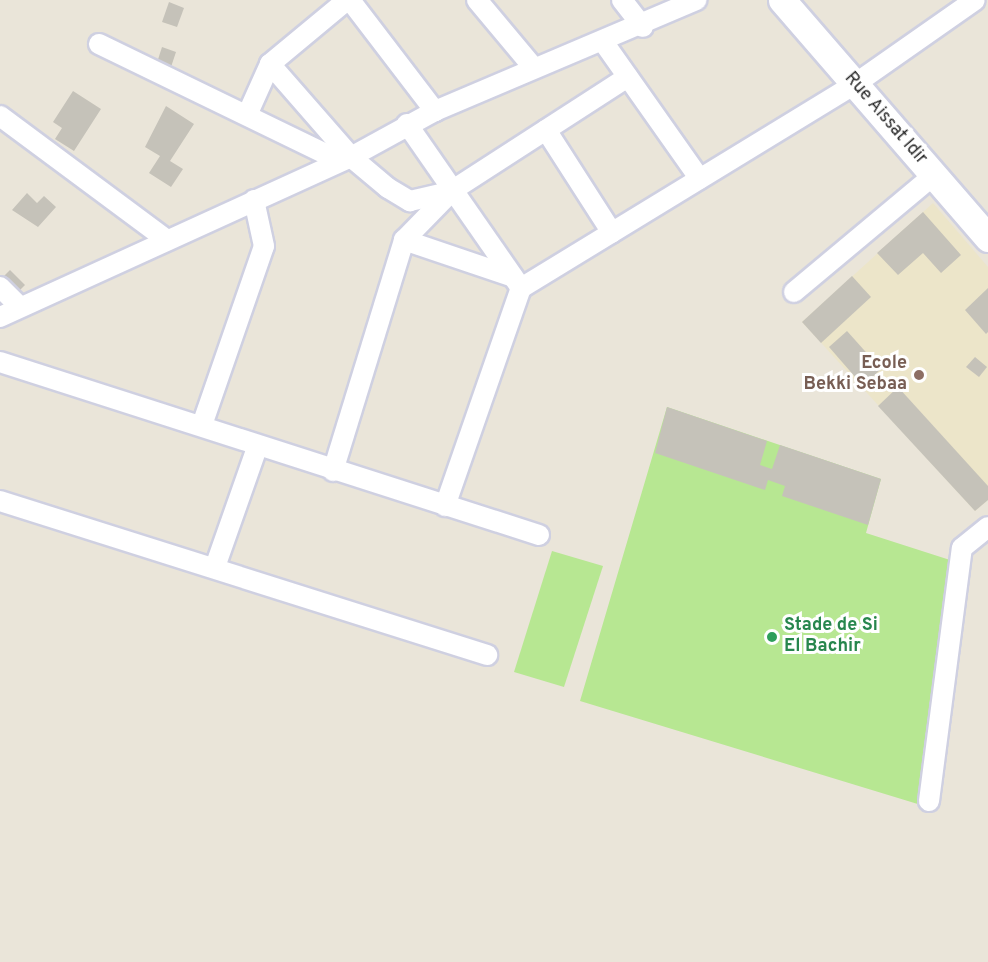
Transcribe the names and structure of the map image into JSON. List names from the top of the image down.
{
  "streets": {
    "street": ["Rue Aissat Idir"]
  },
  "places": ["Ecole Bekki Sebaa", "Stade de Si El Bachir"]
}
